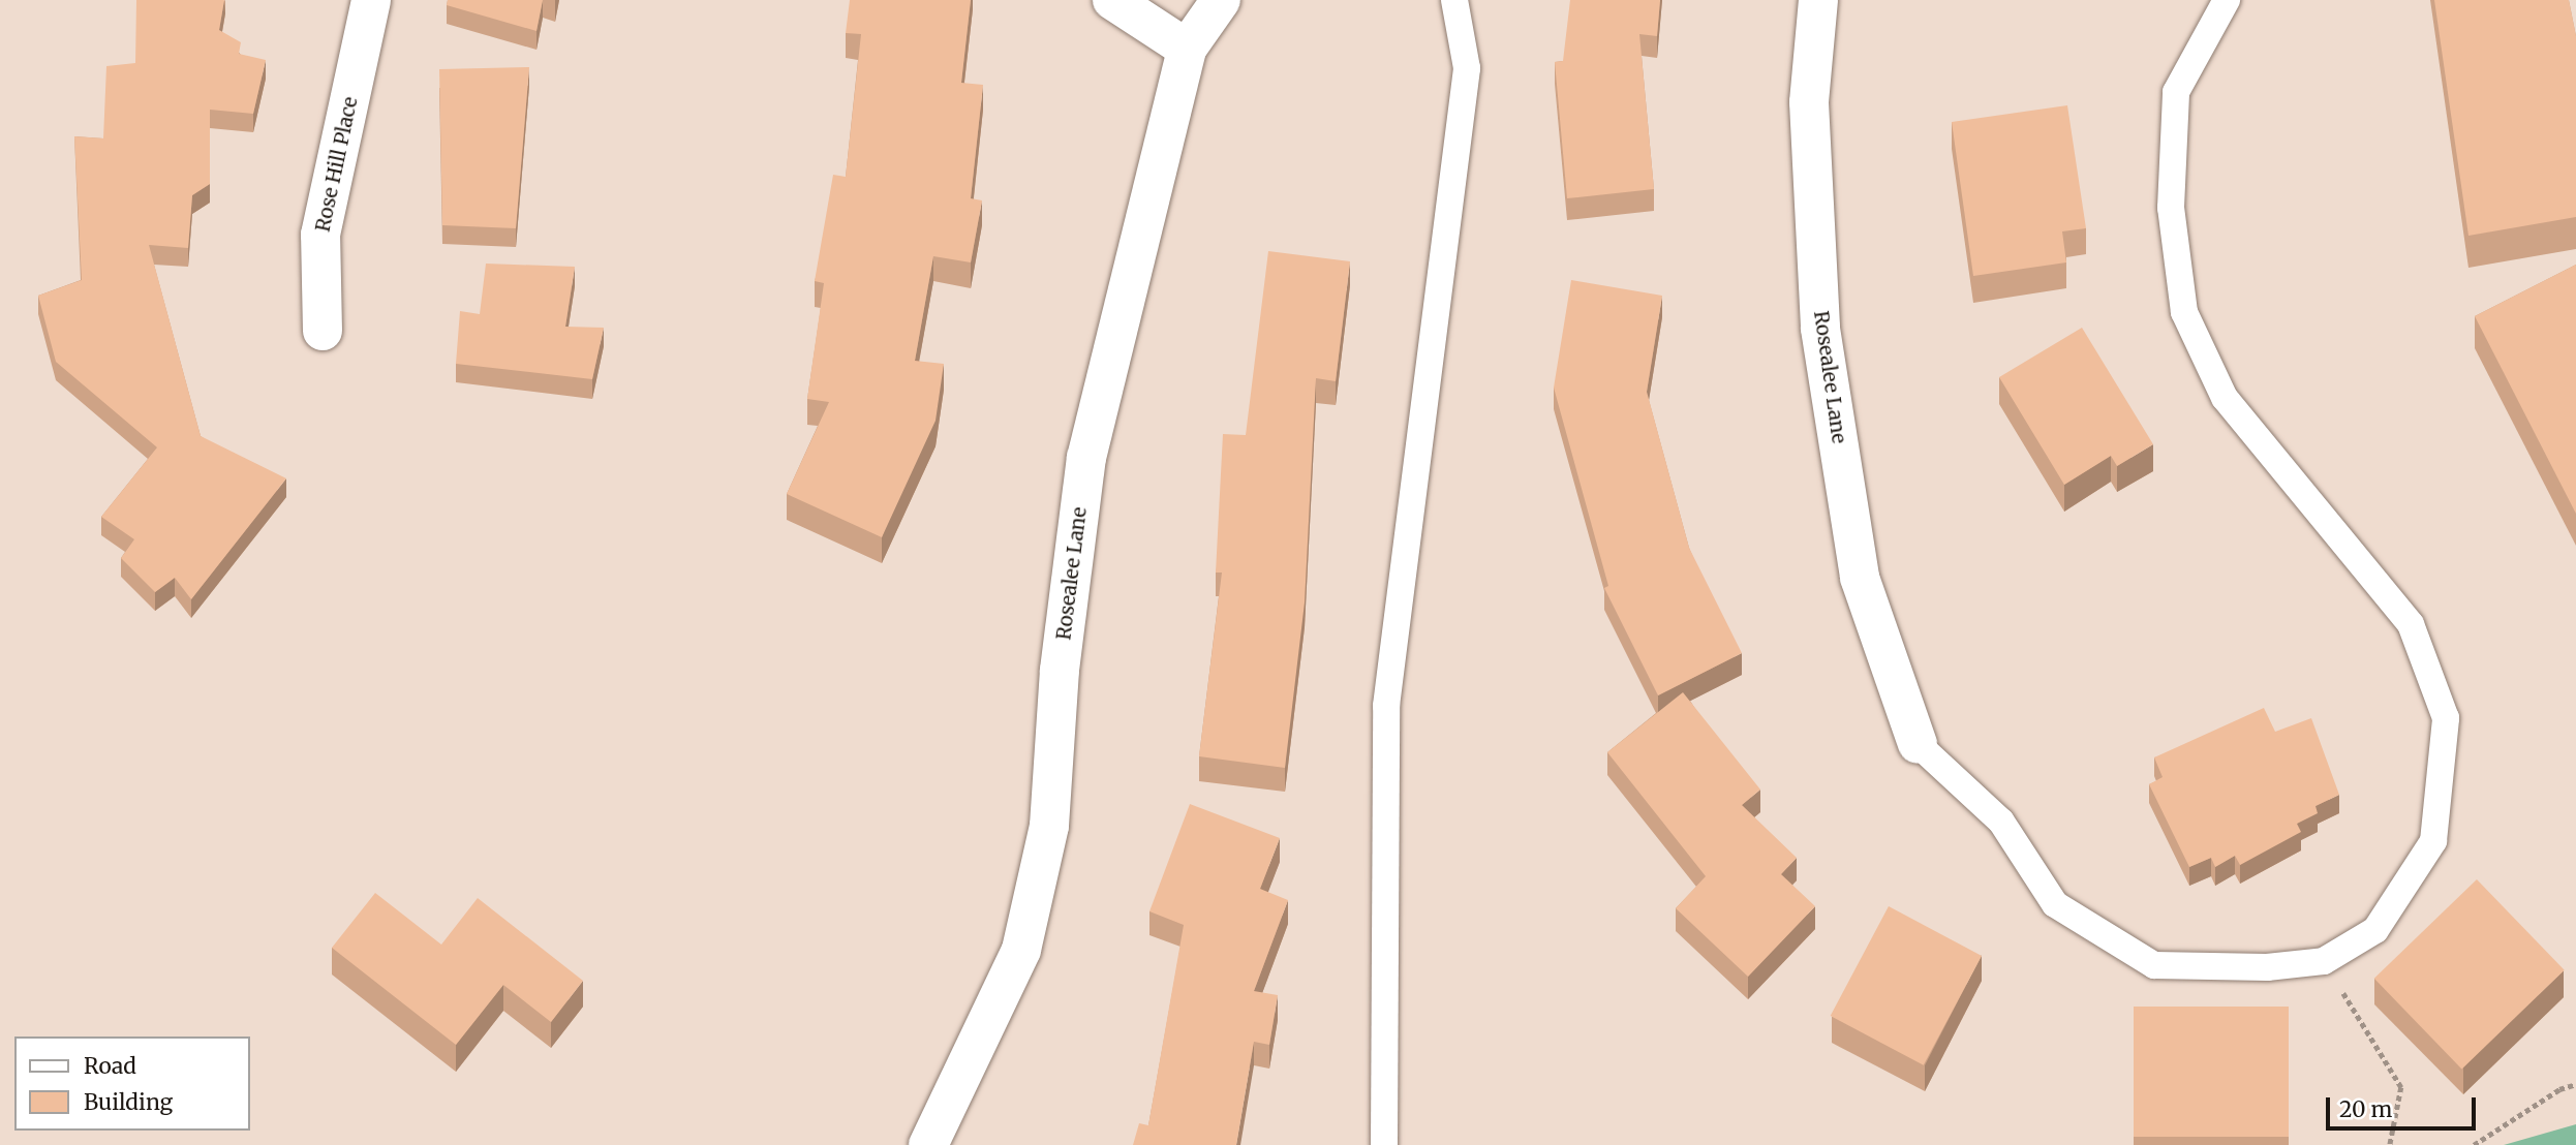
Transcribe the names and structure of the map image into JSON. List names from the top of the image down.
{
  "streets": {
    "street": ["Rose Hill Place", "Rosealee Lane"]
  },
  "legend": ["Road", "Building"],
  "scale_bar": "20 m"
}
